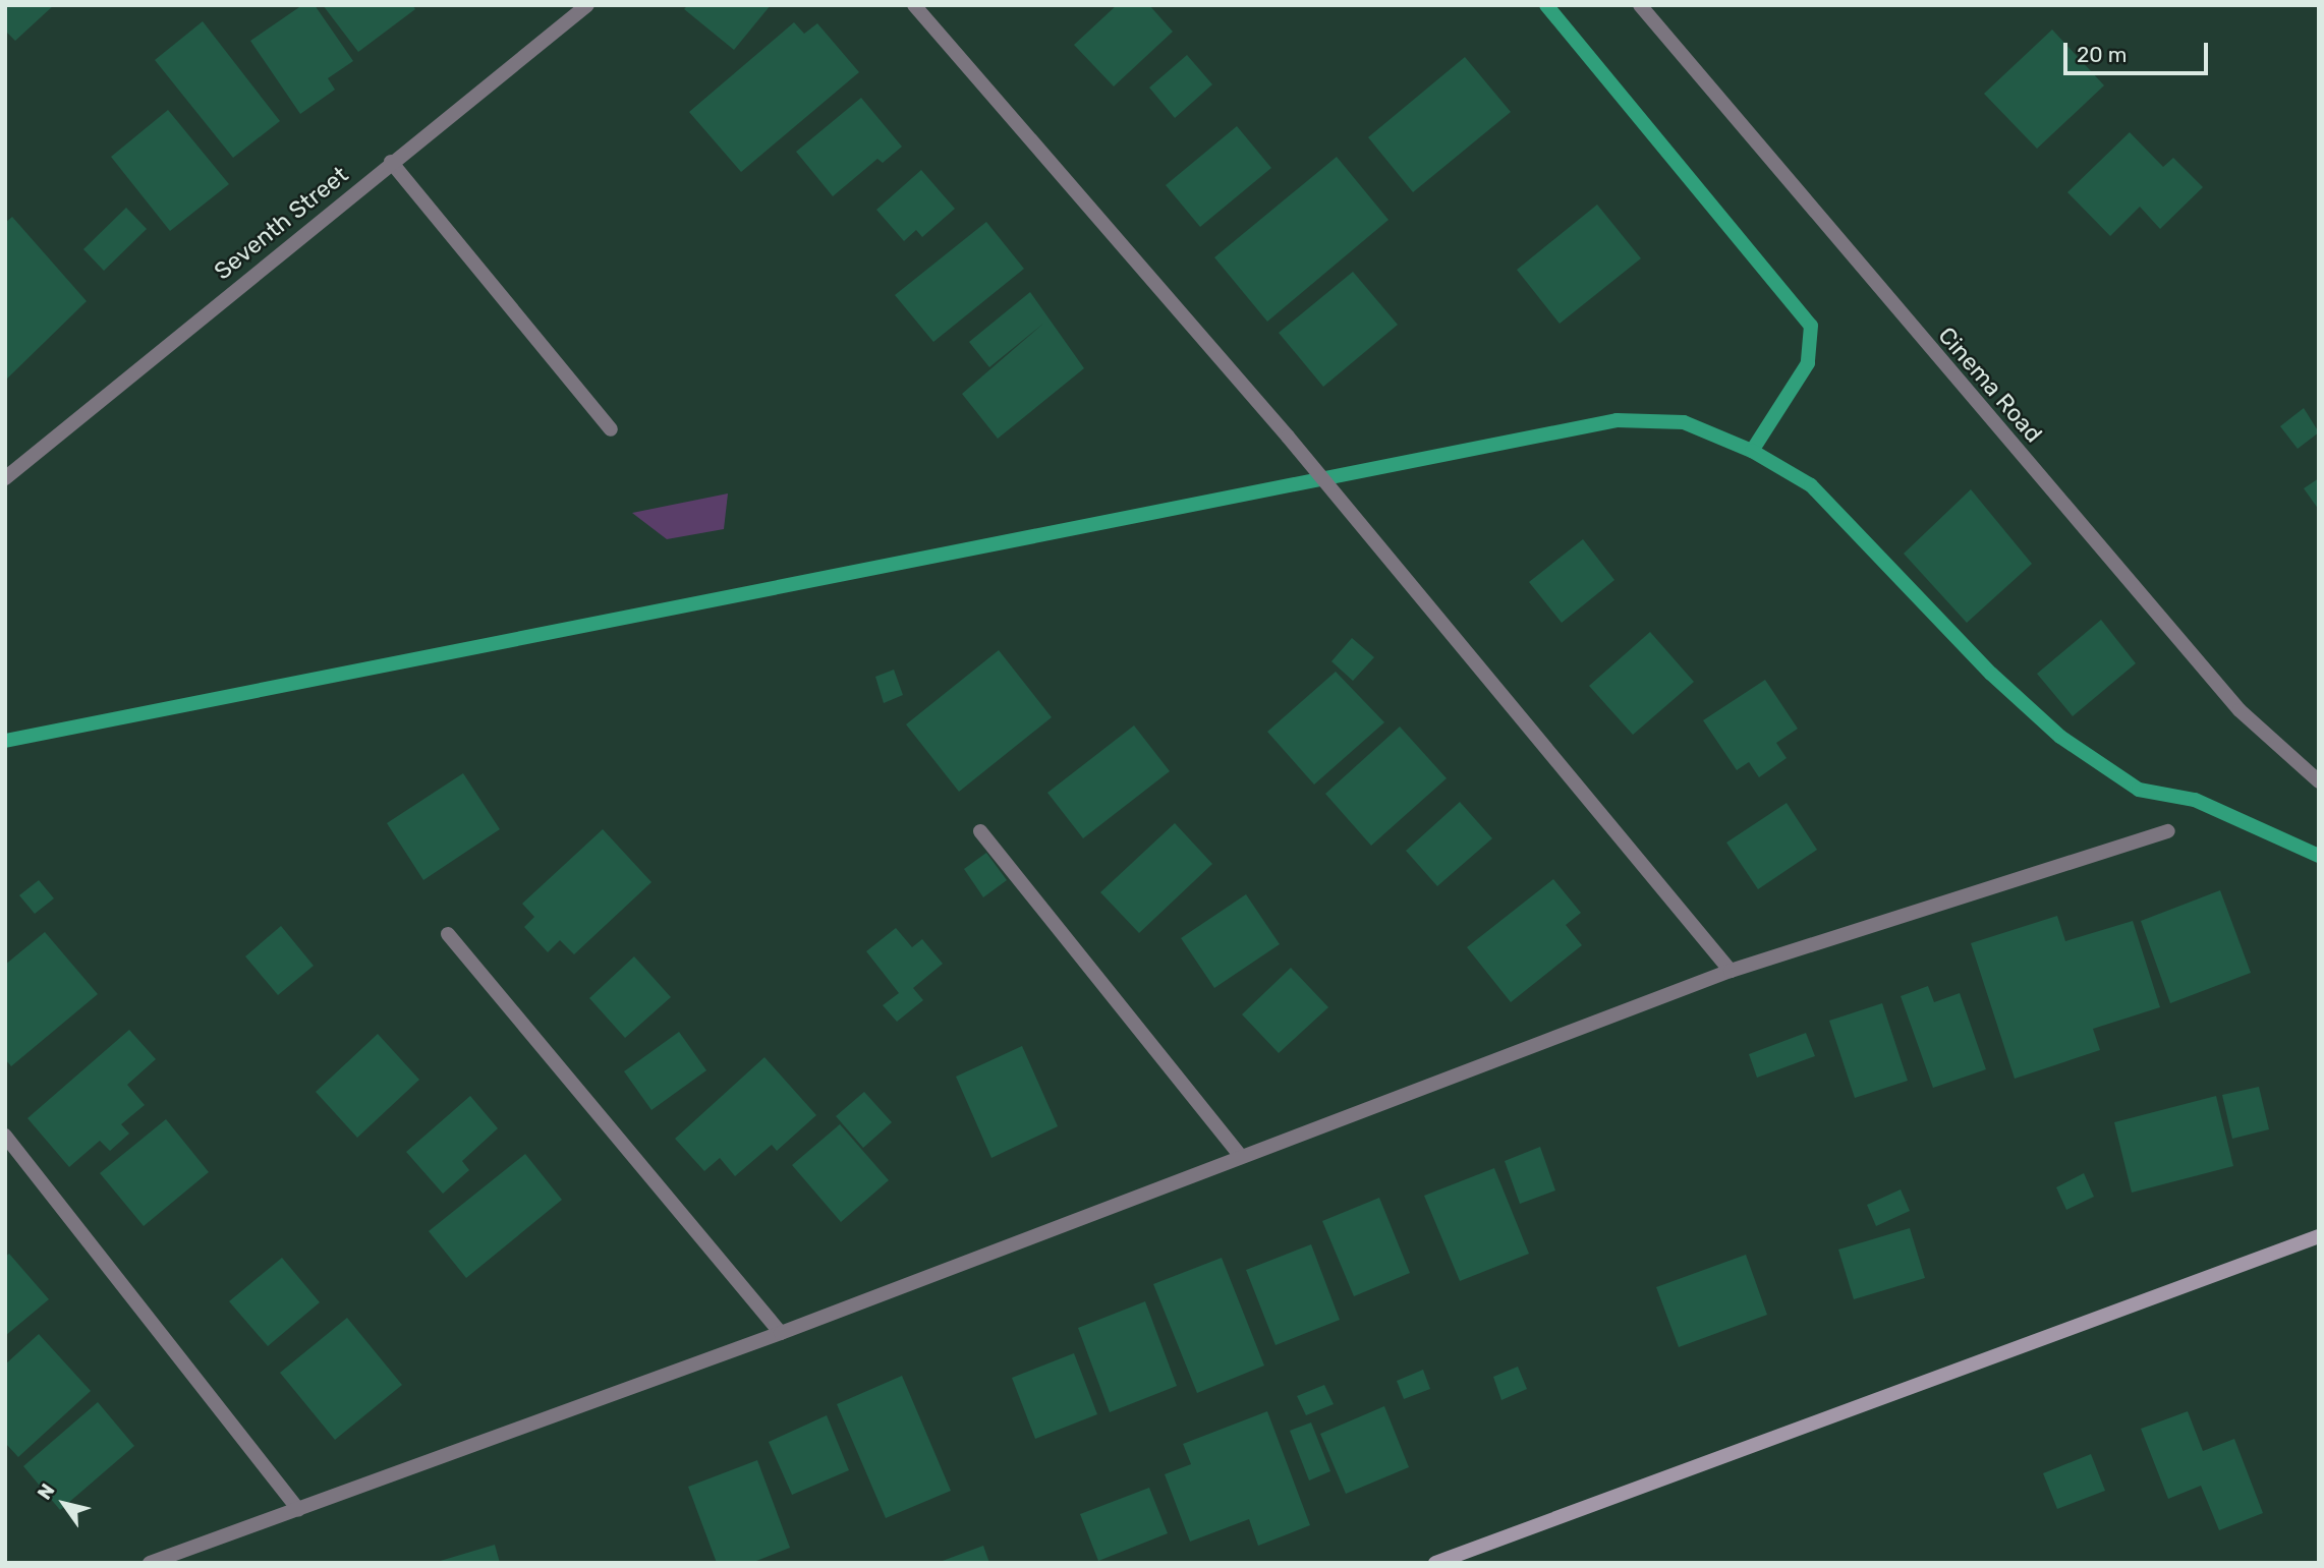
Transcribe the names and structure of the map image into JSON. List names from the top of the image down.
{
  "streets": {
    "street": ["Seventh Street", "Cinema Road"]
  },
  "scale_bar": "20 m",
  "north": "top left"
}
